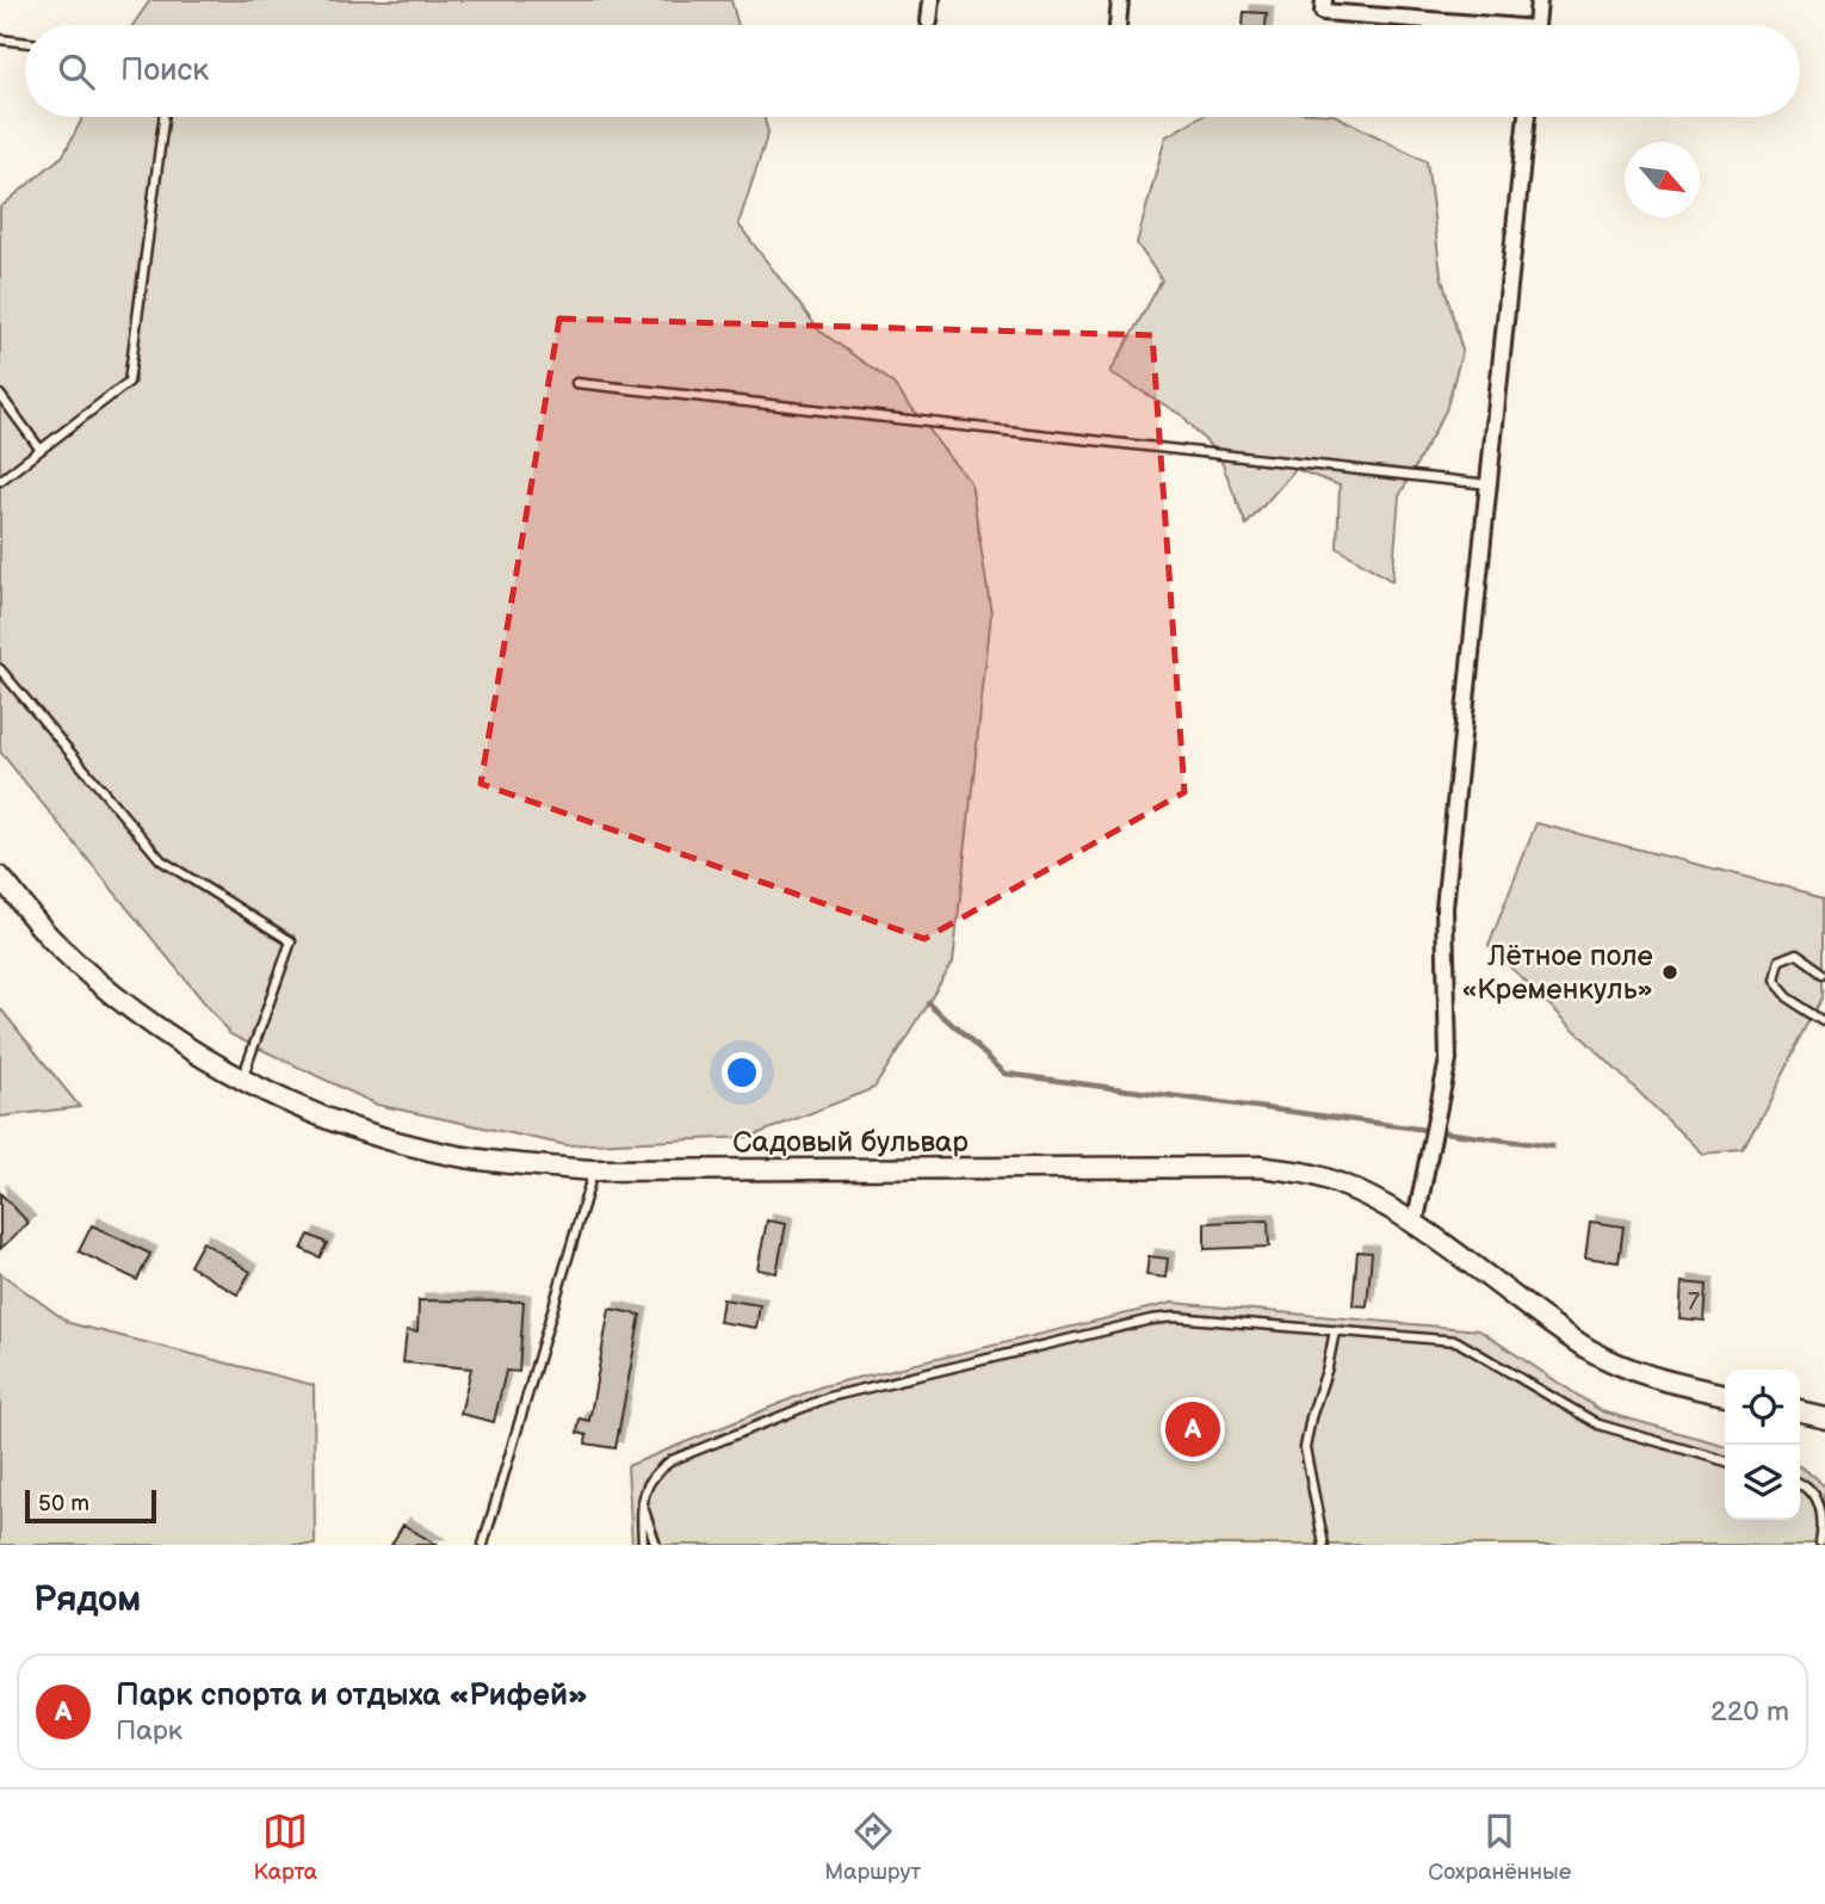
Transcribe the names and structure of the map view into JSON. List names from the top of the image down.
{
  "streets": {
    "street": ["Садовый бульвар"]
  },
  "places": ["Лётное поле «Кременкуль»"],
  "house_numbers": ["7"],
  "scale_bar": "50 m",
  "north": "bottom right",
  "page": {
    "search": "Поиск",
    "pins": "A",
    "scale": "50 m",
    "heading": "Рядом",
    "list": [
      {
        "mark": "A",
        "name": "Парк спорта и отдыха «Рифей»",
        "note": "Парк",
        "value": "220 m"
      }
    ],
    "nav": ["Карта", "Маршрут", "Сохранённые"]
  }
}
